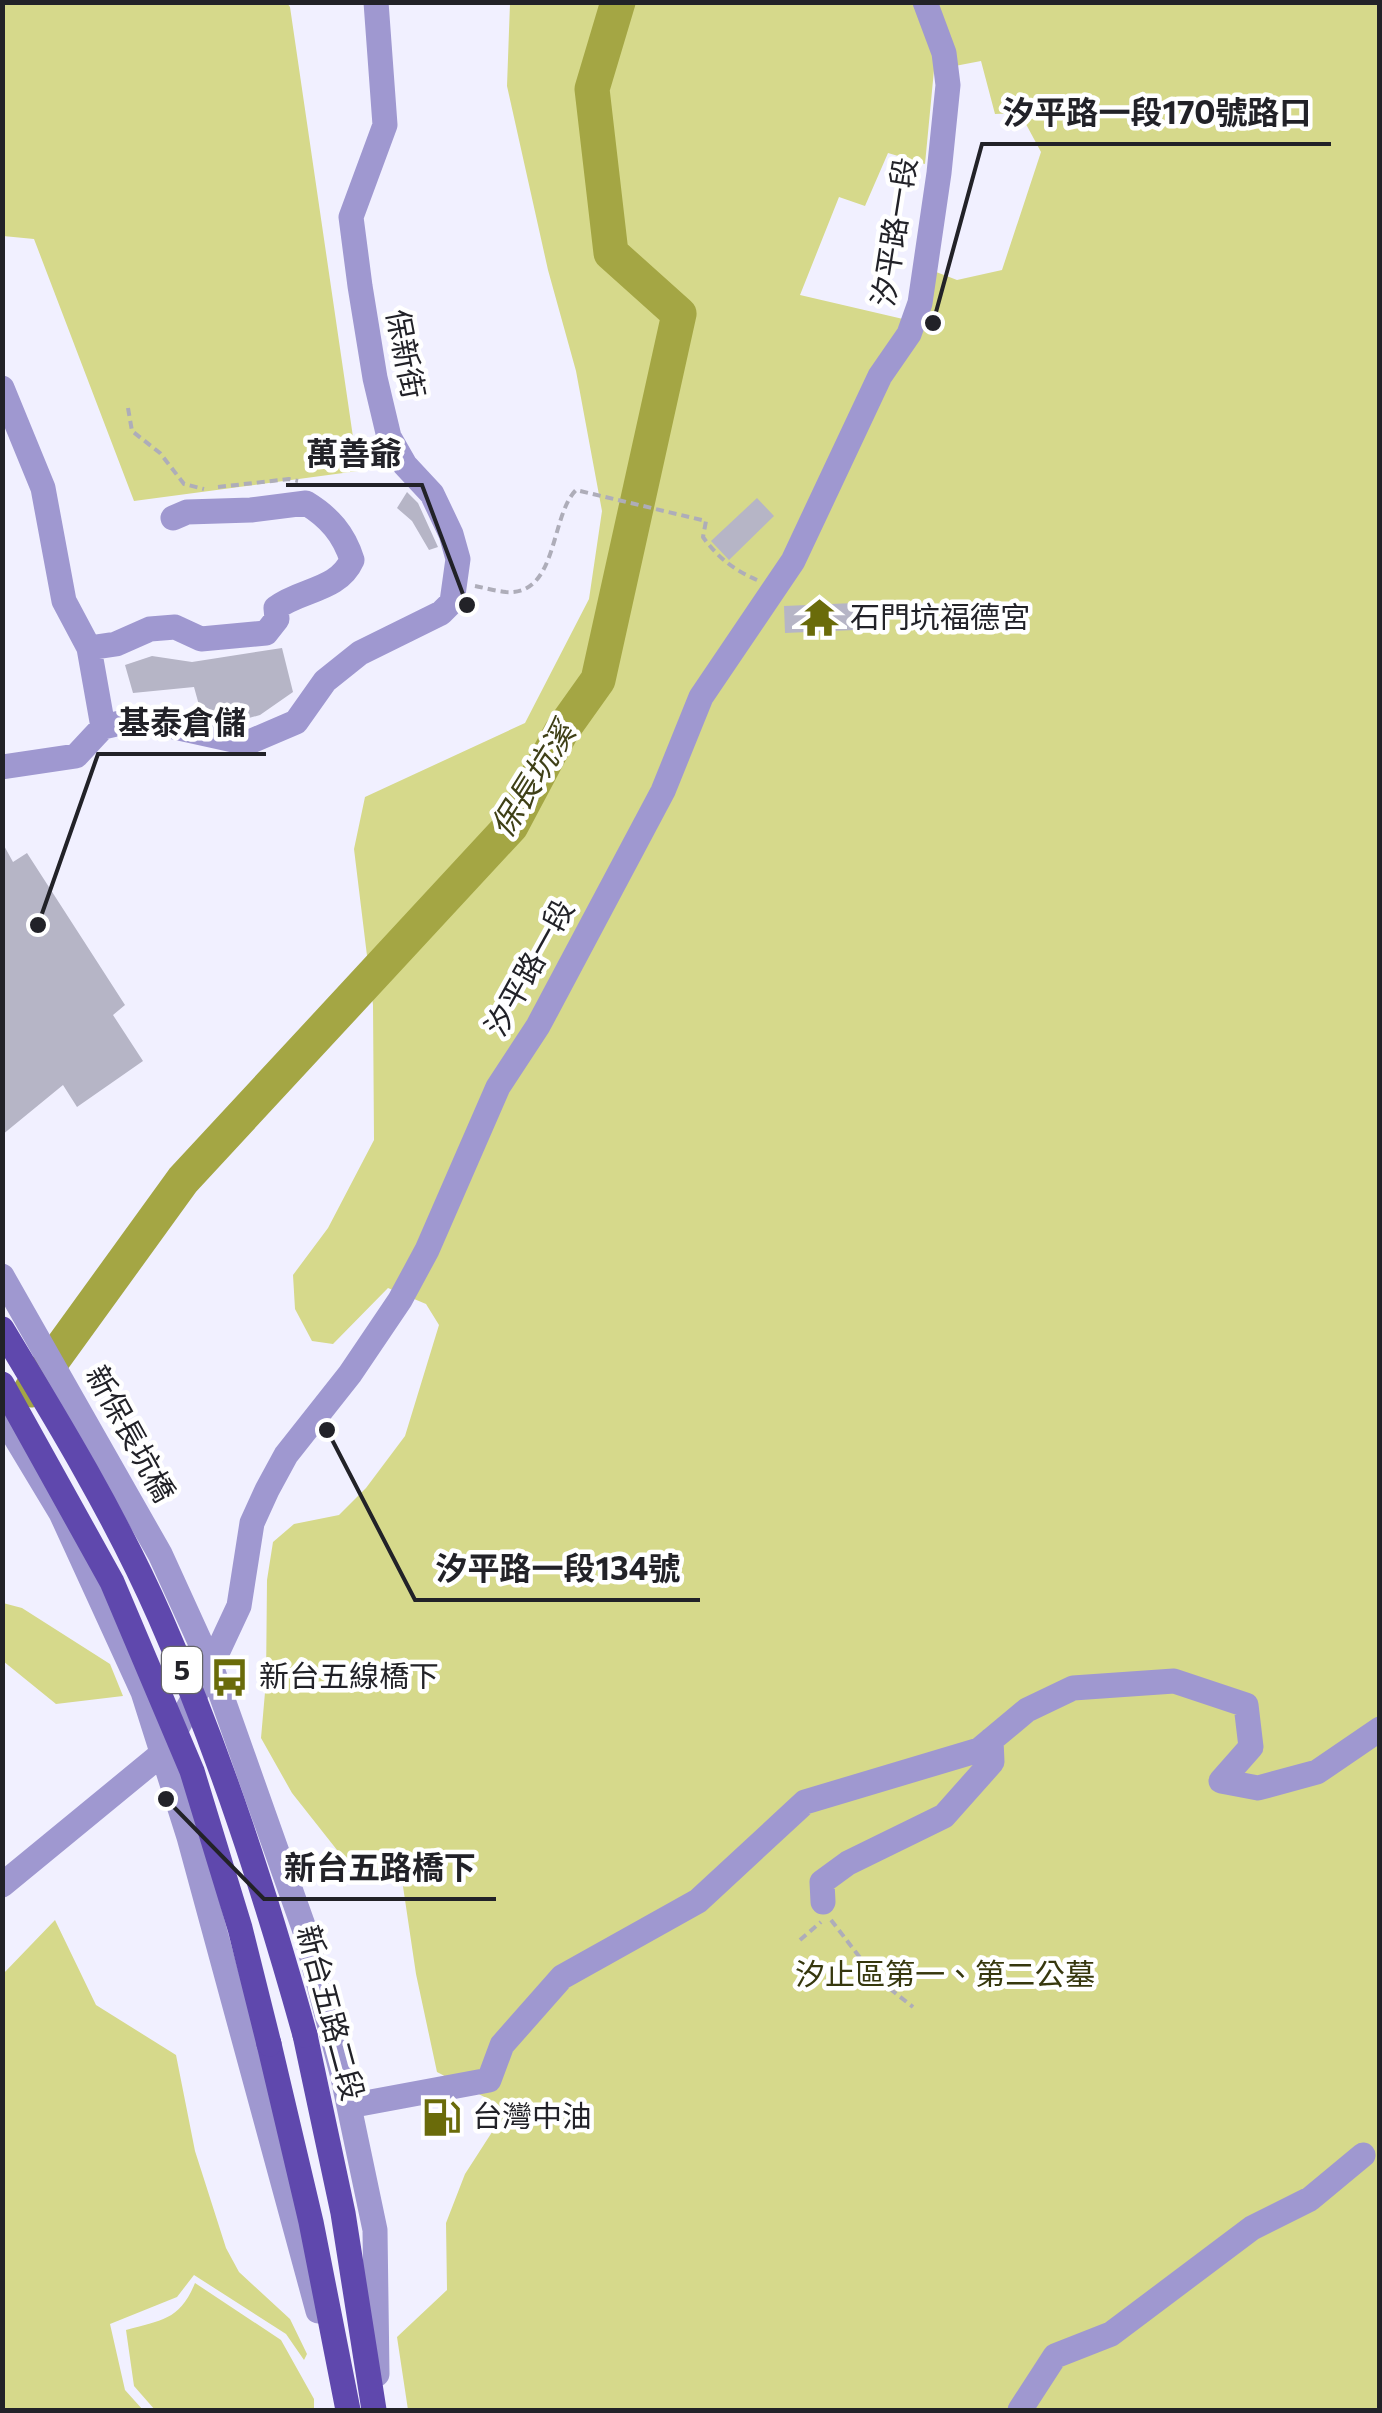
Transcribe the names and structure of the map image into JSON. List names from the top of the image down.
{
  "streets": {
    "main road": ["5", "新台五路二段"],
    "street": ["汐平路一段", "保新街", "新保長坑橋"]
  },
  "crossings": [
    ["汐平路一段", "新保長坑橋"],
    ["新保長坑橋", "新台五路二段"]
  ],
  "water": ["保長坑溪"],
  "parks": ["汐止區第一、第二公墓"],
  "places": {
    "other": [
      "汐平路一段170號路口",
      "萬善爺",
      "基泰倉儲",
      "汐平路一段134號",
      "新台五路橋下"
    ],
    "temple": ["石門坑福德宮"],
    "bus stop": ["新台五線橋下"],
    "fuel station": ["台灣中油"]
  }
}
